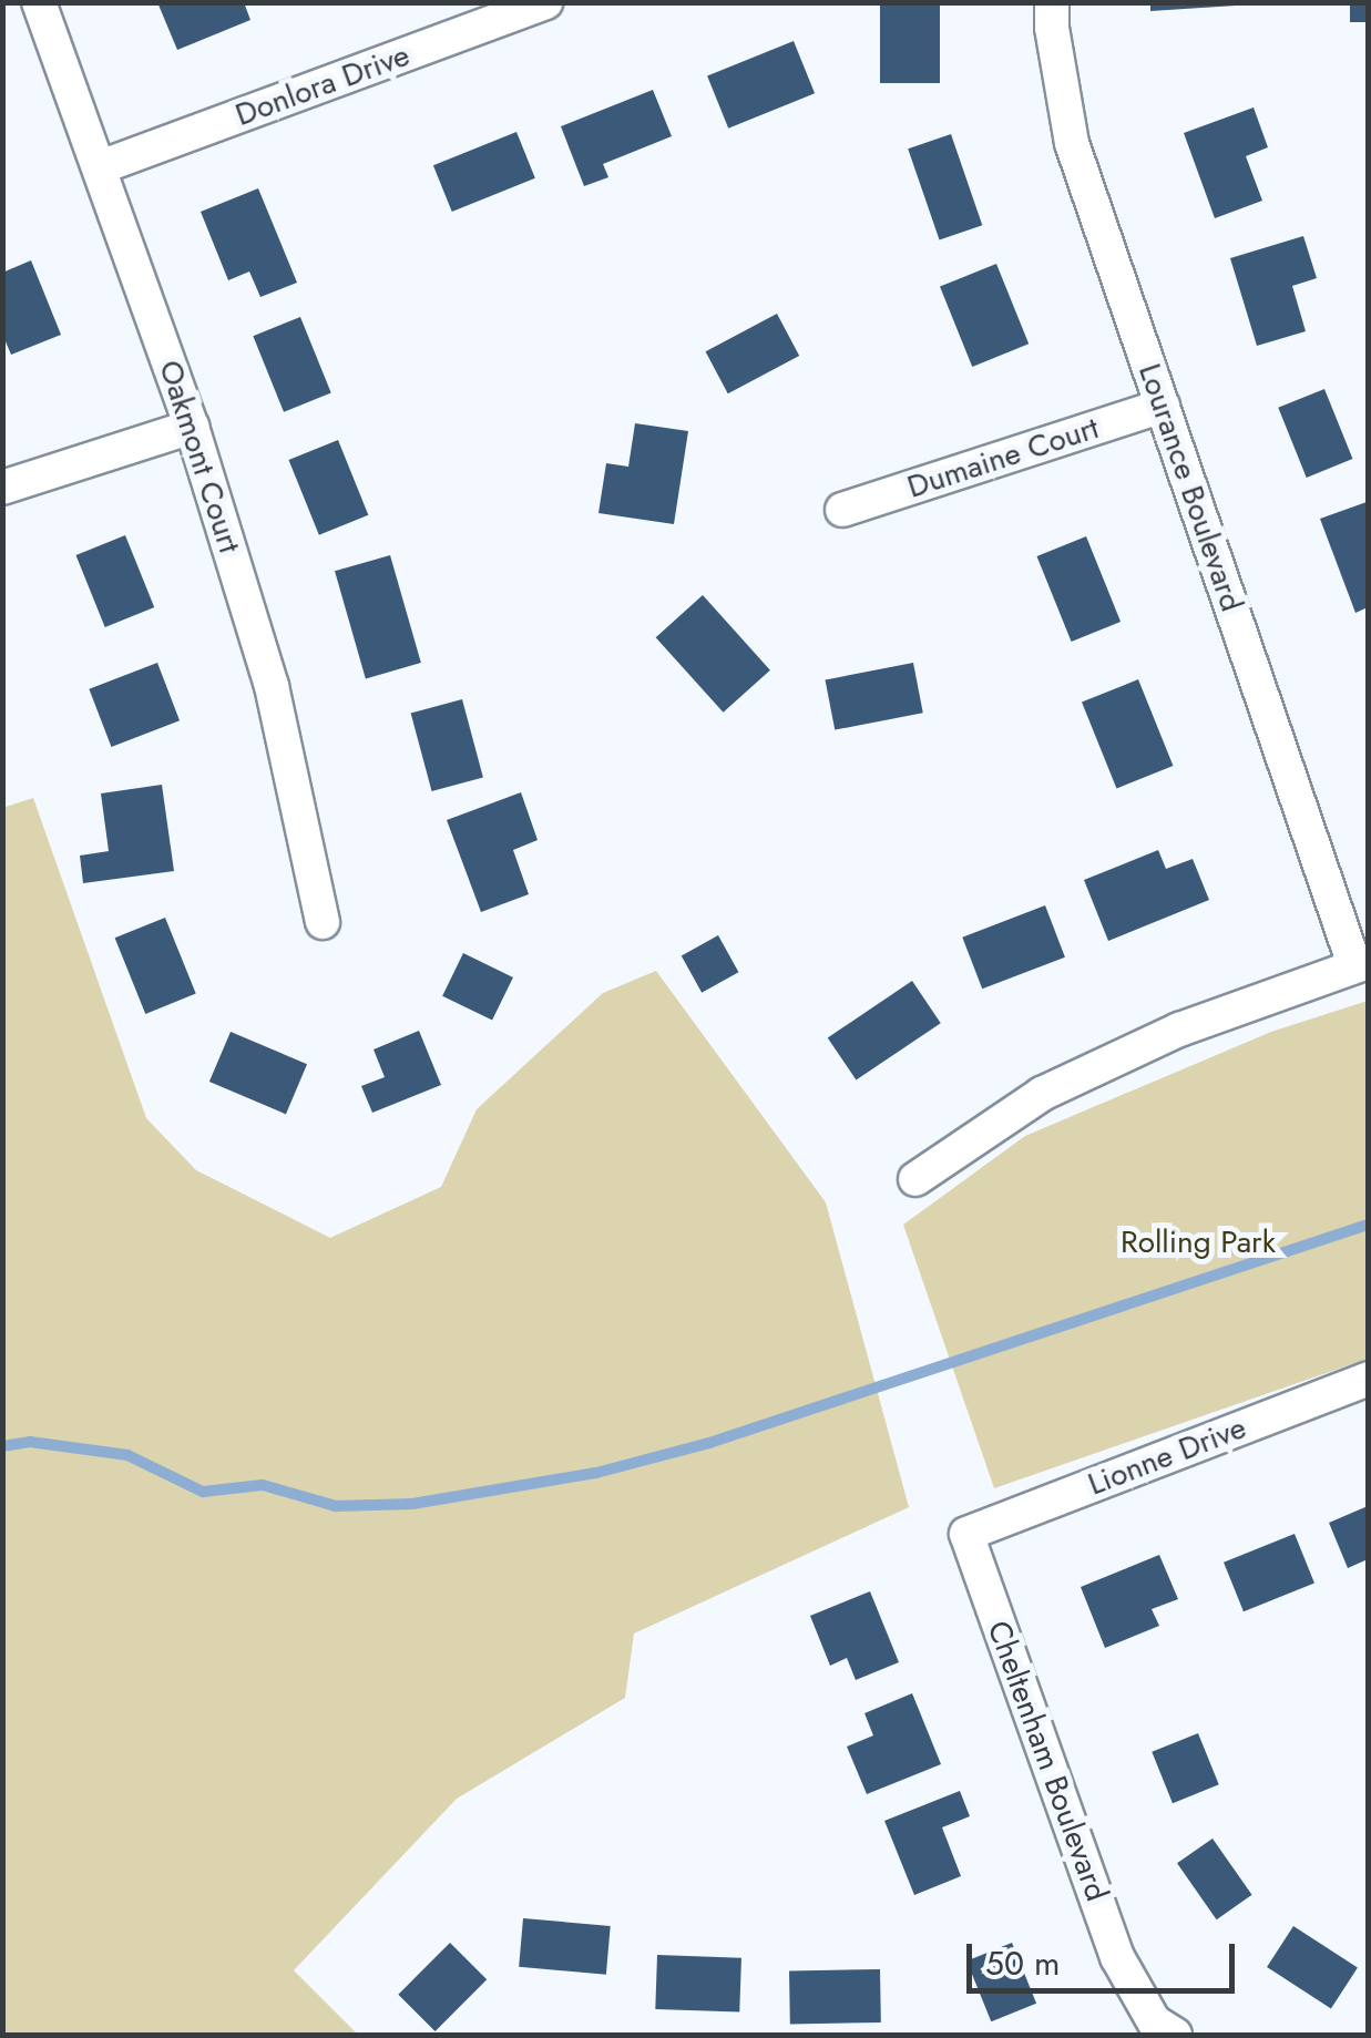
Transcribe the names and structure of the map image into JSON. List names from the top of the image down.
{
  "streets": {
    "street": [
      "Donlora Drive",
      "Oakmont Court",
      "Dumaine Court",
      "Lourance Boulevard",
      "Lionne Drive",
      "Cheltenham Boulevard"
    ]
  },
  "crossings": [
    ["Donlora Drive", "Oakmont Court"],
    ["Dumaine Court", "Lourance Boulevard"],
    ["Lionne Drive", "Cheltenham Boulevard"]
  ],
  "parks": ["Rolling Park"],
  "scale_bar": "50 m"
}
